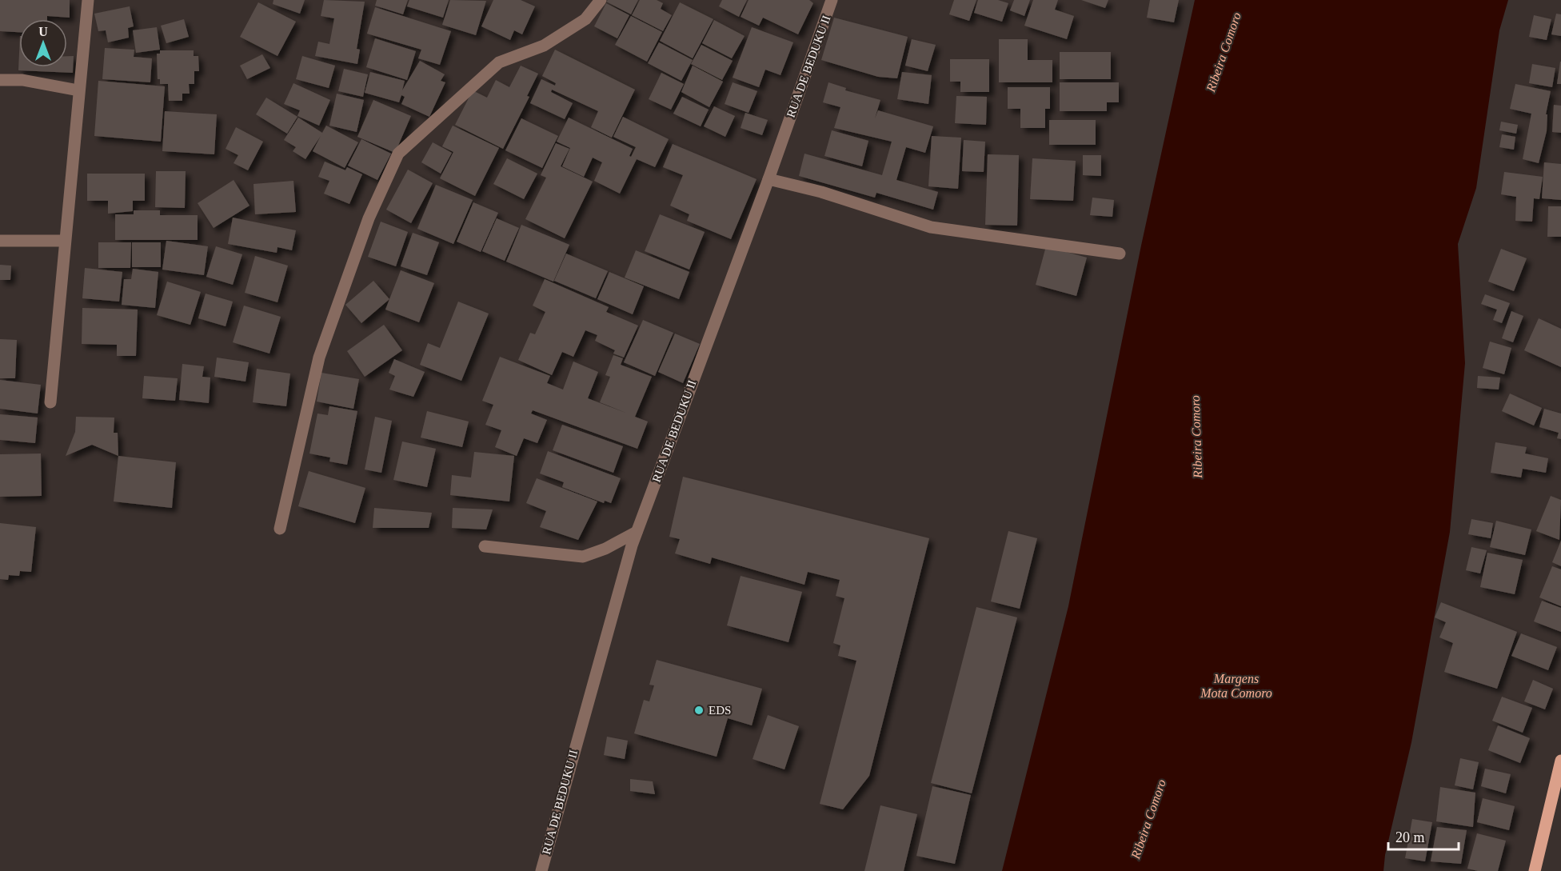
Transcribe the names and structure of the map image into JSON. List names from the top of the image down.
{
  "streets": {
    "street": ["RUA DE BEDUKU II"]
  },
  "water": ["Ribeira Comoro", "Margens Mota Comoro"],
  "places": ["EDS"],
  "scale_bar": "20 m",
  "north": "top"
}
